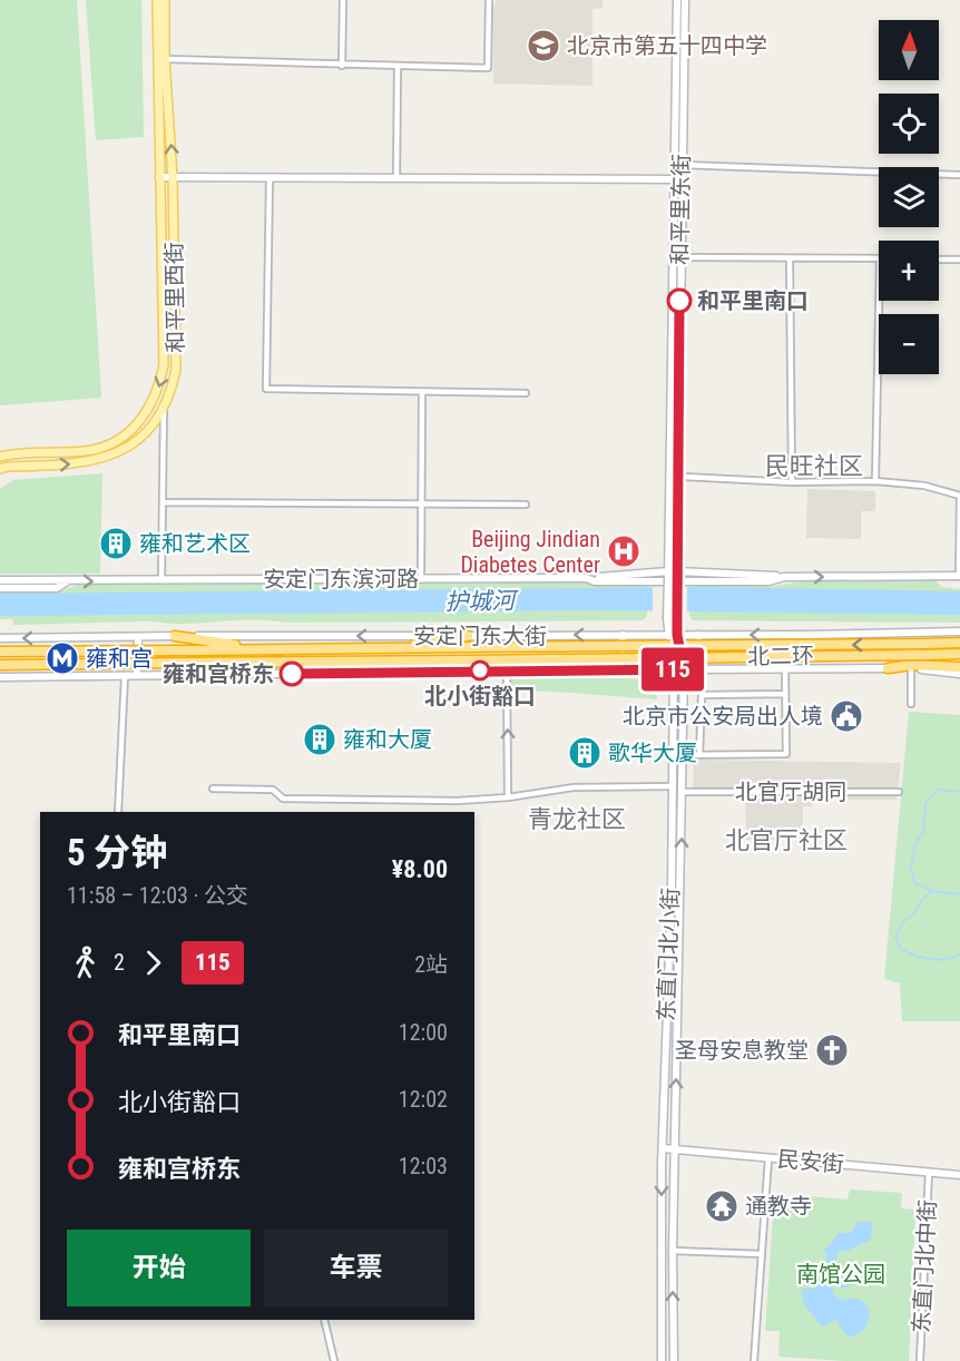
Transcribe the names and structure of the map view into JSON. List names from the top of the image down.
{
  "streets": {
    "highway": ["北二环"],
    "main road": ["和平里西街"],
    "street": [
      "和平里东街",
      "安定门东滨河路",
      "安定门东大街",
      "北官厅胡同",
      "东直门北小街",
      "民安街",
      "东直门北中街"
    ]
  },
  "crossings": [
    ["和平里东街", "安定门东大街"],
    ["和平里东街", "东直门北小街"],
    ["安定门东大街", "东直门北小街"],
    ["北官厅胡同", "东直门北小街"],
    ["东直门北小街", "民安街"],
    ["民安街", "东直门北中街"]
  ],
  "districts": ["民旺社区", "青龙社区", "北官厅社区"],
  "water": ["护城河"],
  "parks": ["南馆公园"],
  "places": {
    "school or university": ["北京市第五十四中学"],
    "other": ["和平里南口", "北小街豁口", "雍和宫桥东"],
    "building": ["雍和艺术区", "雍和大厦", "歌华大厦"],
    "hospital": ["Beijing Jindian Diabetes Center"],
    "metro station": ["雍和宫"],
    "public building": ["北京市公安局出人境"],
    "church": ["圣母安息教堂"],
    "temple": ["通教寺"]
  },
  "lines": ["bus line 115"],
  "north": "top",
  "page": {
    "on_map": "115",
    "map_buttons": ["+", "−"],
    "heading": ["5 分钟", "11:58 – 12:03 · 公交", "¥8.00"],
    "legs": ["2", "115", "2站"],
    "list": [
      {
        "name": "和平里南口",
        "value": "12:00"
      },
      {
        "name": "北小街豁口",
        "value": "12:02"
      },
      {
        "name": "雍和宫桥东",
        "value": "12:03"
      }
    ],
    "buttons": ["开始", "车票"]
  }
}
